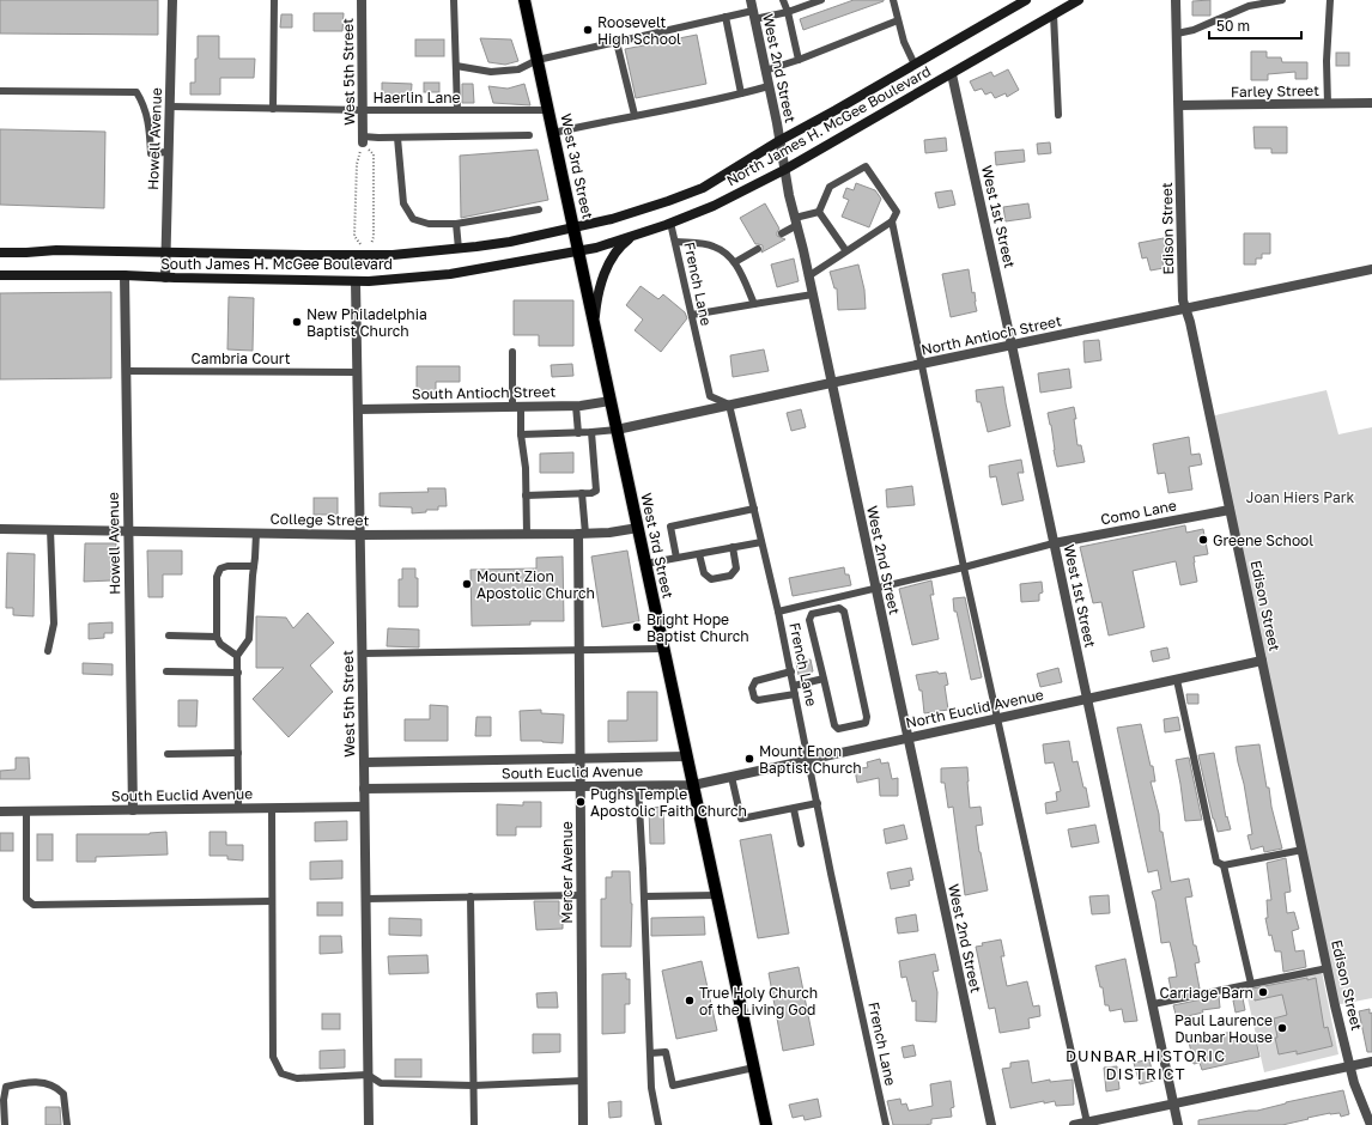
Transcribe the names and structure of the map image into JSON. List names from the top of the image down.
{
  "streets": {
    "main road": ["North James H. McGee Boulevard", "West 3rd Street", "South James H. McGee Boulevard"],
    "street": [
      "West 2nd Street",
      "West 5th Street",
      "Farley Street",
      "Howell Avenue",
      "West 1st Street",
      "Edison Street",
      "North Antioch Street",
      "South Antioch Street",
      "Como Lane",
      "College Street",
      "North Euclid Avenue",
      "South Euclid Avenue",
      "Mercer Avenue"
    ],
    "lane": ["Haerlin Lane", "French Lane", "Cambria Court"]
  },
  "crossings": [
    ["West 2nd Street", "North James H. McGee Boulevard"],
    ["West 2nd Street", "North Antioch Street"],
    ["West 2nd Street", "North Euclid Avenue"],
    ["West 5th Street", "Haerlin Lane"],
    ["West 5th Street", "South James H. McGee Boulevard"],
    ["West 5th Street", "Cambria Court"],
    ["West 5th Street", "South Antioch Street"],
    ["West 5th Street", "College Street"],
    ["West 5th Street", "South Euclid Avenue"],
    ["Farley Street", "Edison Street"],
    ["Haerlin Lane", "Howell Avenue"],
    ["Haerlin Lane", "West 3rd Street"],
    ["North James H. McGee Boulevard", "West 3rd Street"],
    ["North James H. McGee Boulevard", "West 1st Street"],
    ["North James H. McGee Boulevard", "South James H. McGee Boulevard"],
    ["North James H. McGee Boulevard", "French Lane"],
    ["Howell Avenue", "South James H. McGee Boulevard"],
    ["Howell Avenue", "Cambria Court"],
    ["Howell Avenue", "College Street"],
    ["Howell Avenue", "South Euclid Avenue"],
    ["West 3rd Street", "South James H. McGee Boulevard"],
    ["West 3rd Street", "North Antioch Street"],
    ["West 3rd Street", "South Antioch Street"],
    ["West 3rd Street", "College Street"],
    ["West 3rd Street", "North Euclid Avenue"],
    ["West 3rd Street", "South Euclid Avenue"],
    ["West 1st Street", "North Antioch Street"],
    ["West 1st Street", "Como Lane"],
    ["West 1st Street", "North Euclid Avenue"],
    ["Edison Street", "North Antioch Street"],
    ["Edison Street", "Como Lane"],
    ["Edison Street", "North Euclid Avenue"],
    ["French Lane", "North Antioch Street"],
    ["French Lane", "North Euclid Avenue"],
    ["College Street", "Mercer Avenue"],
    ["North Euclid Avenue", "South Euclid Avenue"],
    ["South Euclid Avenue", "Mercer Avenue"]
  ],
  "districts": ["DUNBAR HISTORIC DISTRICT"],
  "parks": ["Joan Hiers Park"],
  "places": [
    "Roosevelt High School",
    "New Philadelphia Baptist Church",
    "Greene School",
    "Mount Zion Apostolic Church",
    "Bright Hope Baptist Church",
    "Mount Enon Baptist Church",
    "Pughs Temple Apostolic Faith Church",
    "Carriage Barn",
    "True Holy Church of the Living God",
    "Paul Laurence Dunbar House"
  ],
  "scale_bar": "50 m"
}
